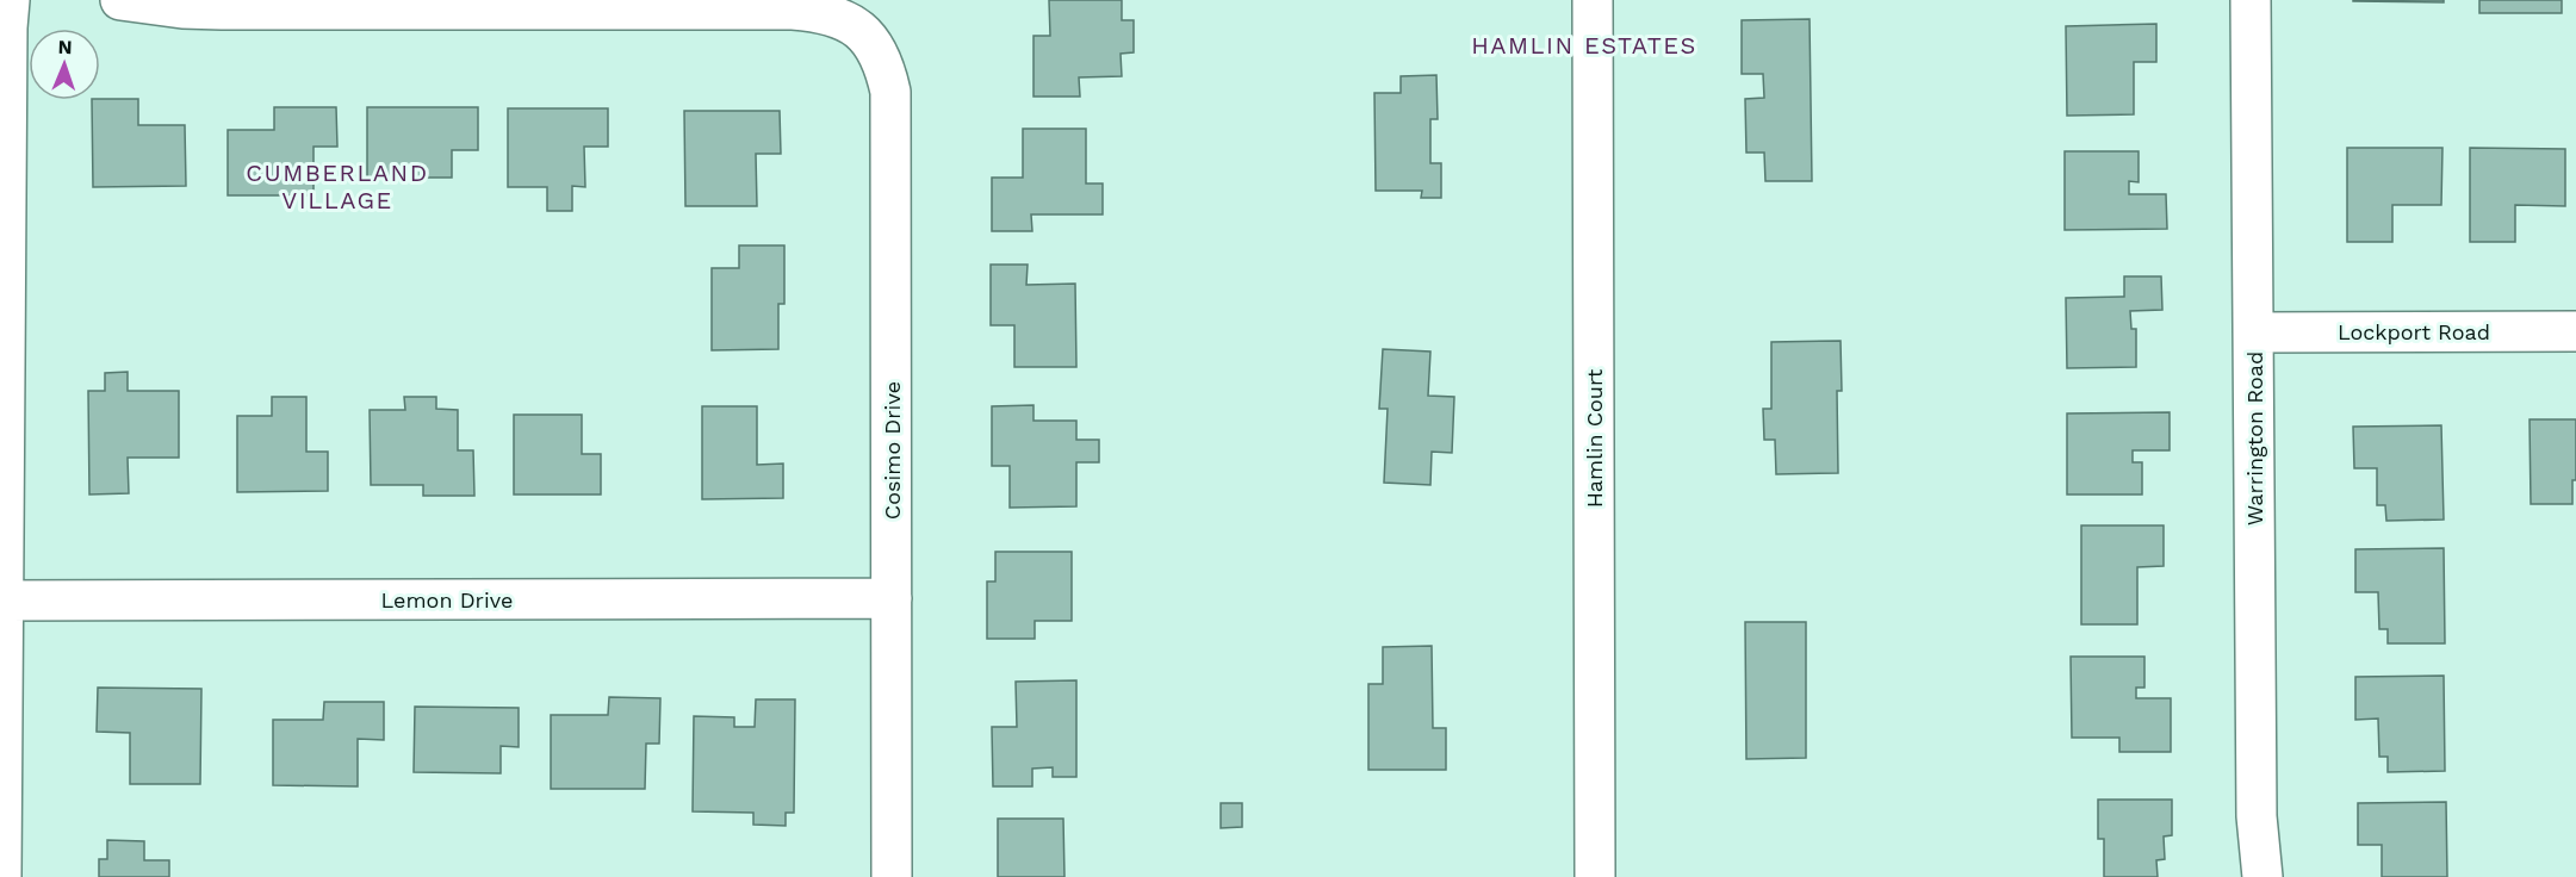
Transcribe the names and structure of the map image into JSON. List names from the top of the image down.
{
  "streets": {
    "street": [
      "Lockport Road",
      "Hamlin Court",
      "Warrington Road",
      "Cosimo Drive",
      "Lemon Drive"
    ]
  },
  "crossings": [
    ["Lockport Road", "Warrington Road"],
    ["Cosimo Drive", "Lemon Drive"]
  ],
  "districts": ["HAMLIN ESTATES", "CUMBERLAND VILLAGE"],
  "north": "top"
}
